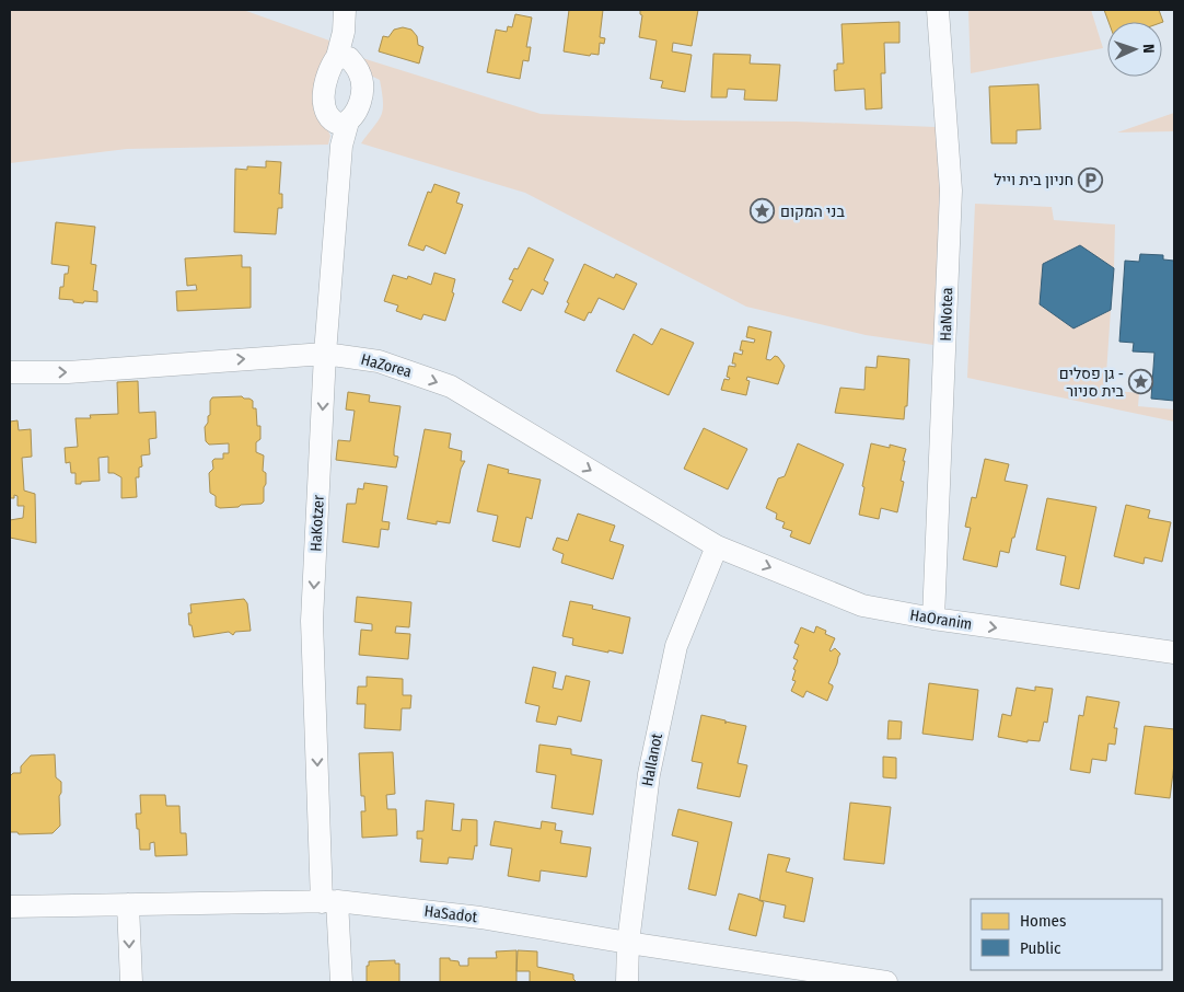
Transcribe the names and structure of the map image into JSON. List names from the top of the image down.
{
  "streets": {
    "street": [
      "HaNotea",
      "HaZorea",
      "HaKotzer",
      "HaOranim",
      "HaIlanot",
      "HaSadot"
    ]
  },
  "crossings": [
    ["HaNotea", "HaOranim"],
    ["HaZorea", "HaKotzer"],
    ["HaZorea", "HaOranim"],
    ["HaZorea", "HaIlanot"],
    ["HaKotzer", "HaSadot"],
    ["HaOranim", "HaIlanot"],
    ["HaIlanot", "HaSadot"]
  ],
  "one_way": ["HaZorea", "HaKotzer", "HaOranim"],
  "places": {
    "parking": ["חניון בית וייל"],
    "place": ["בני המקום", "גן פסלים - בית סניור"]
  },
  "legend": ["Homes", "Public"],
  "north": "right"
}
